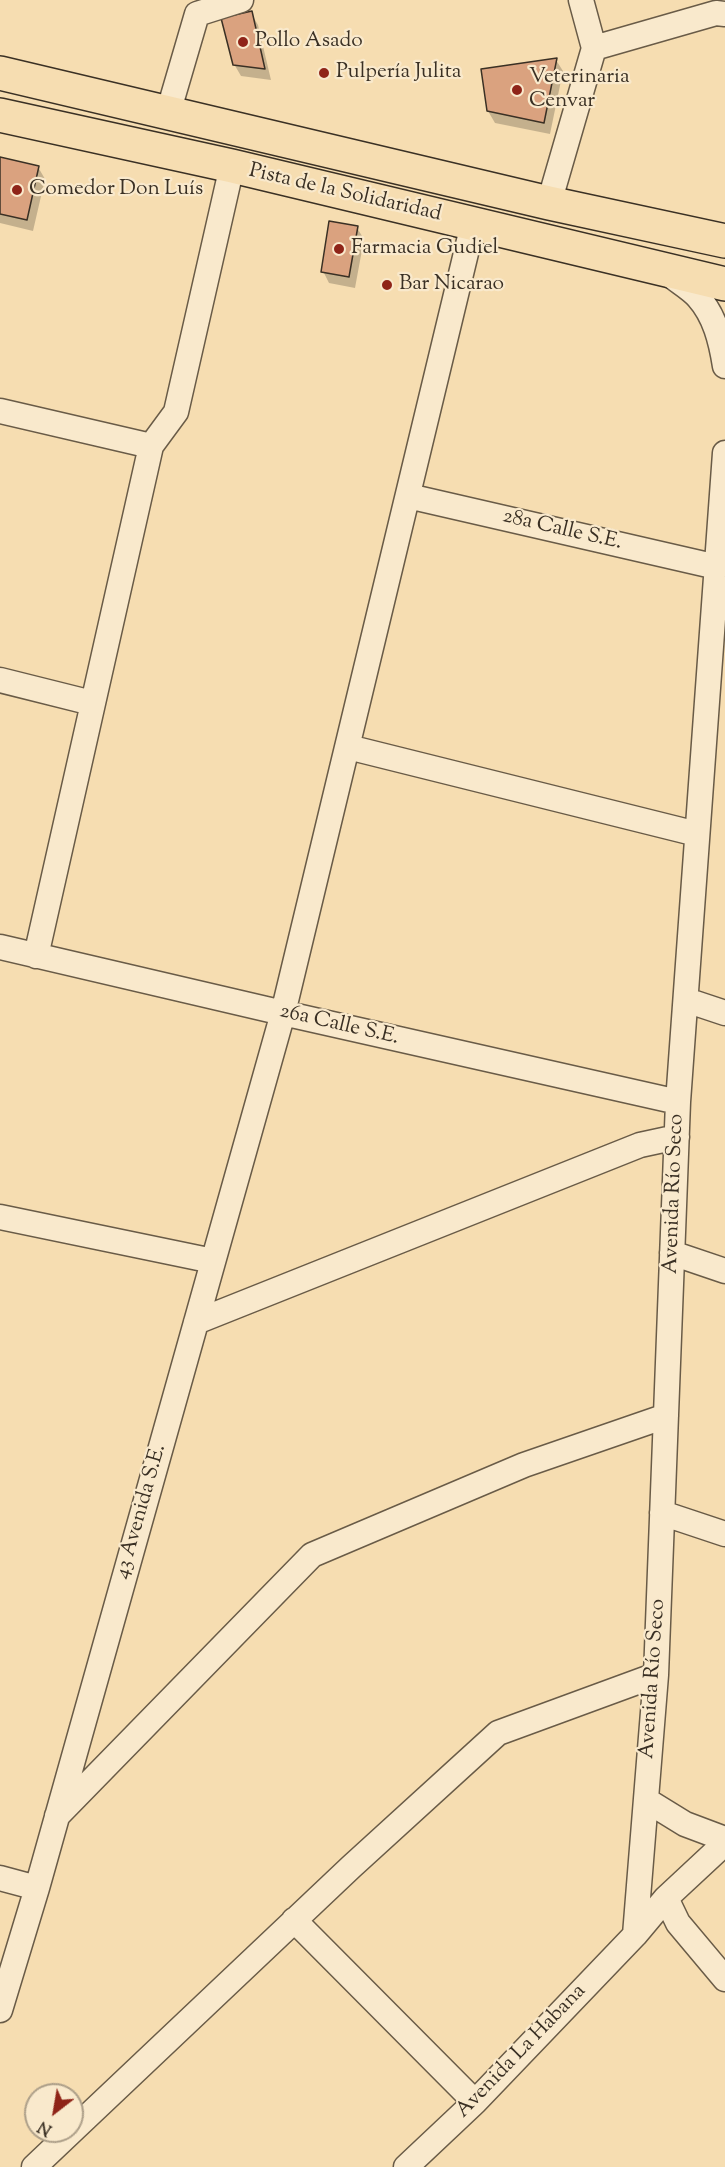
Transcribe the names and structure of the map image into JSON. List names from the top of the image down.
{
  "streets": {
    "main road": ["Pista de la Solidaridad"],
    "street": [
      "28a Calle S.E.",
      "26a Calle S.E.",
      "Avenida Río Seco",
      "43 Avenida S.E.",
      "Avenida La Habana"
    ]
  },
  "crossings": [
    ["Pista de la Solidaridad", "43 Avenida S.E."],
    ["28a Calle S.E.", "Avenida Río Seco"],
    ["28a Calle S.E.", "43 Avenida S.E."],
    ["26a Calle S.E.", "Avenida Río Seco"],
    ["26a Calle S.E.", "43 Avenida S.E."],
    ["Avenida Río Seco", "Avenida La Habana"]
  ],
  "places": [
    "Pollo Asado",
    "Pulpería Julita",
    "Veterinaria Cenvar",
    "Comedor Don Luís",
    "Farmacia Gudiel",
    "Bar Nicarao"
  ],
  "north": "bottom left"
}
